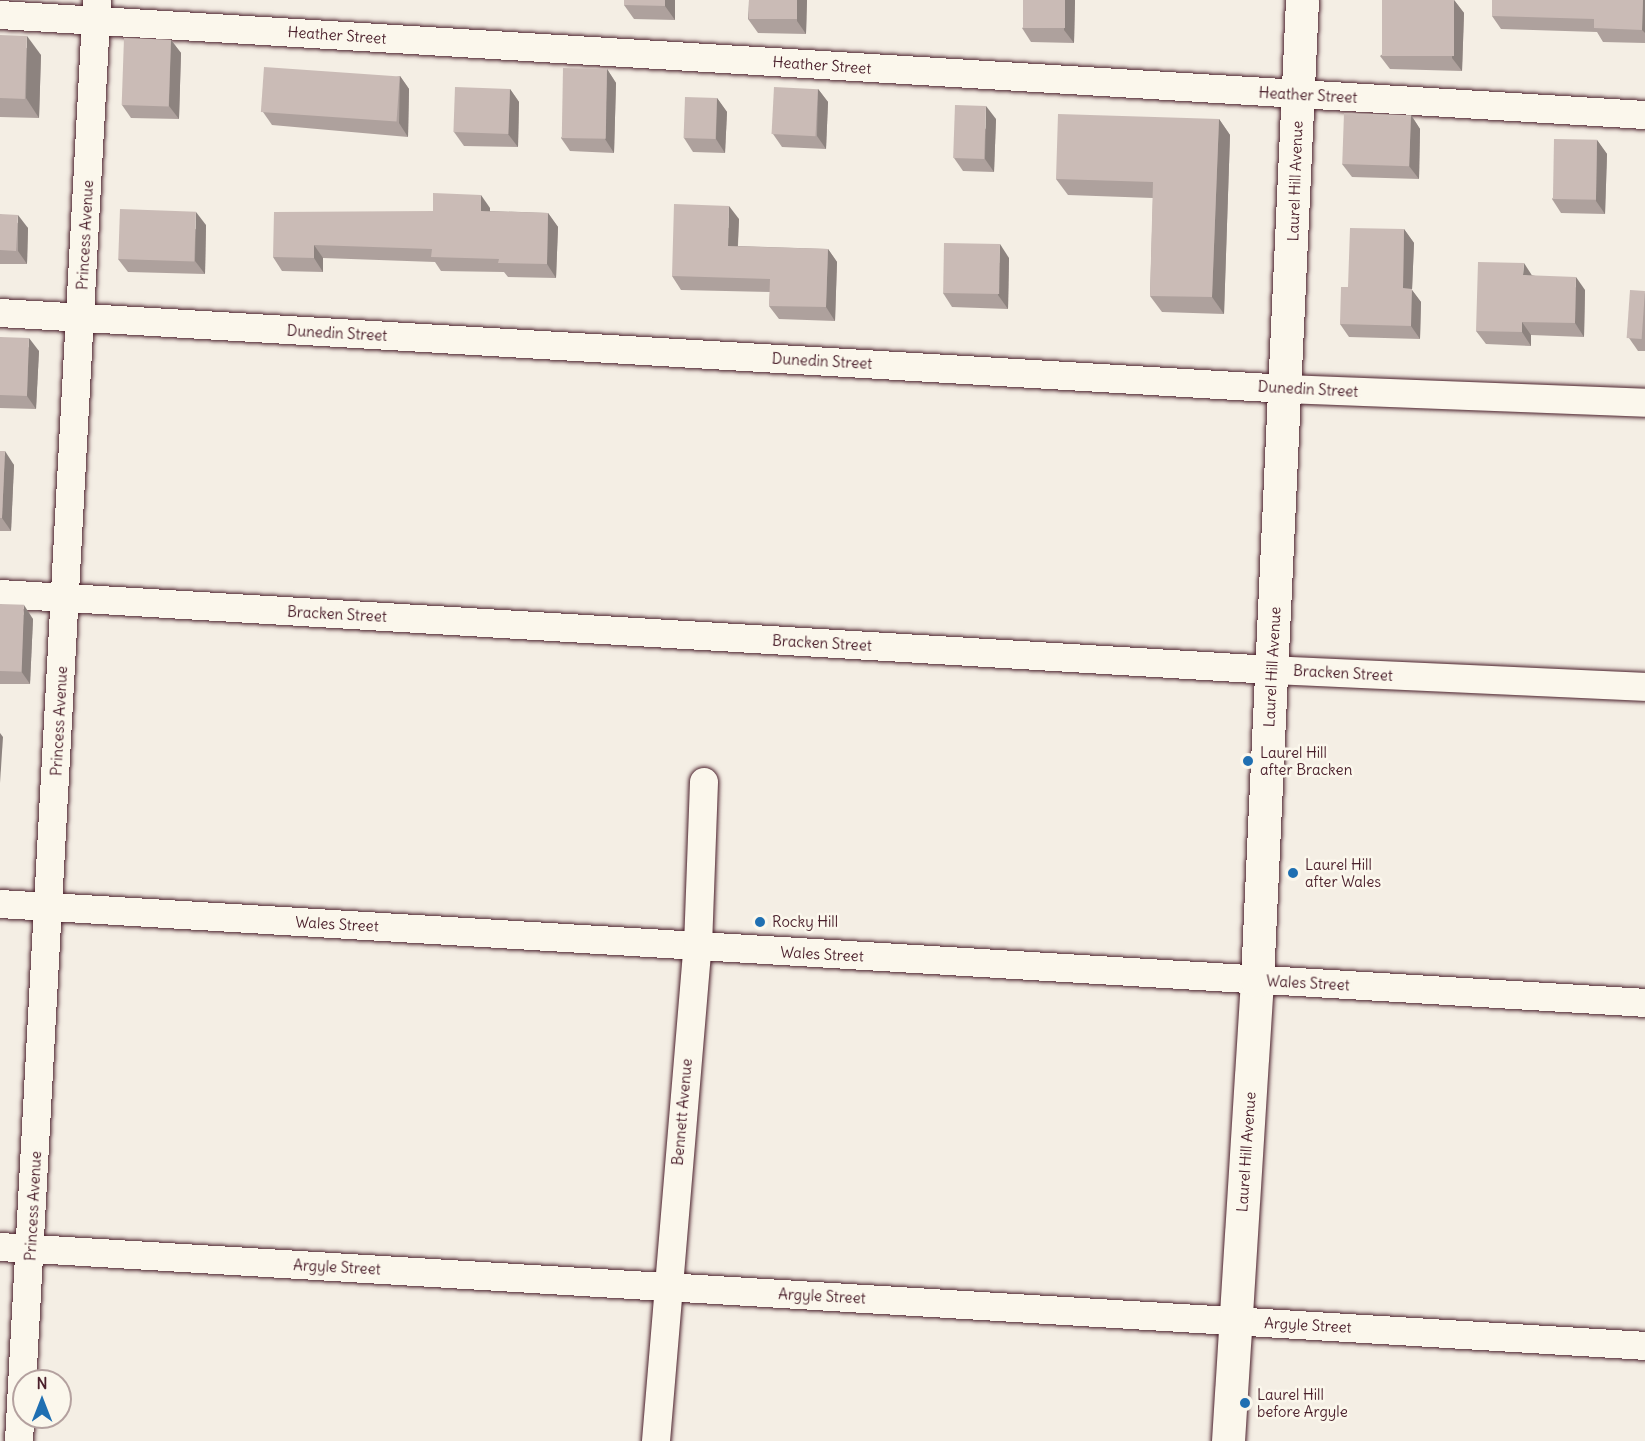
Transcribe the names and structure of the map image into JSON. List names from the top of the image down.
{
  "streets": {
    "street": [
      "Heather Street",
      "Laurel Hill Avenue",
      "Princess Avenue",
      "Dunedin Street",
      "Bracken Street",
      "Wales Street",
      "Bennett Avenue",
      "Argyle Street"
    ]
  },
  "crossings": [
    ["Heather Street", "Laurel Hill Avenue"],
    ["Heather Street", "Princess Avenue"],
    ["Laurel Hill Avenue", "Dunedin Street"],
    ["Laurel Hill Avenue", "Bracken Street"],
    ["Laurel Hill Avenue", "Wales Street"],
    ["Laurel Hill Avenue", "Argyle Street"],
    ["Princess Avenue", "Dunedin Street"],
    ["Princess Avenue", "Bracken Street"],
    ["Princess Avenue", "Wales Street"],
    ["Princess Avenue", "Argyle Street"],
    ["Wales Street", "Bennett Avenue"],
    ["Bennett Avenue", "Argyle Street"]
  ],
  "places": [
    "Laurel Hill after Bracken",
    "Laurel Hill after Wales",
    "Rocky Hill",
    "Laurel Hill before Argyle"
  ],
  "north": "top"
}
